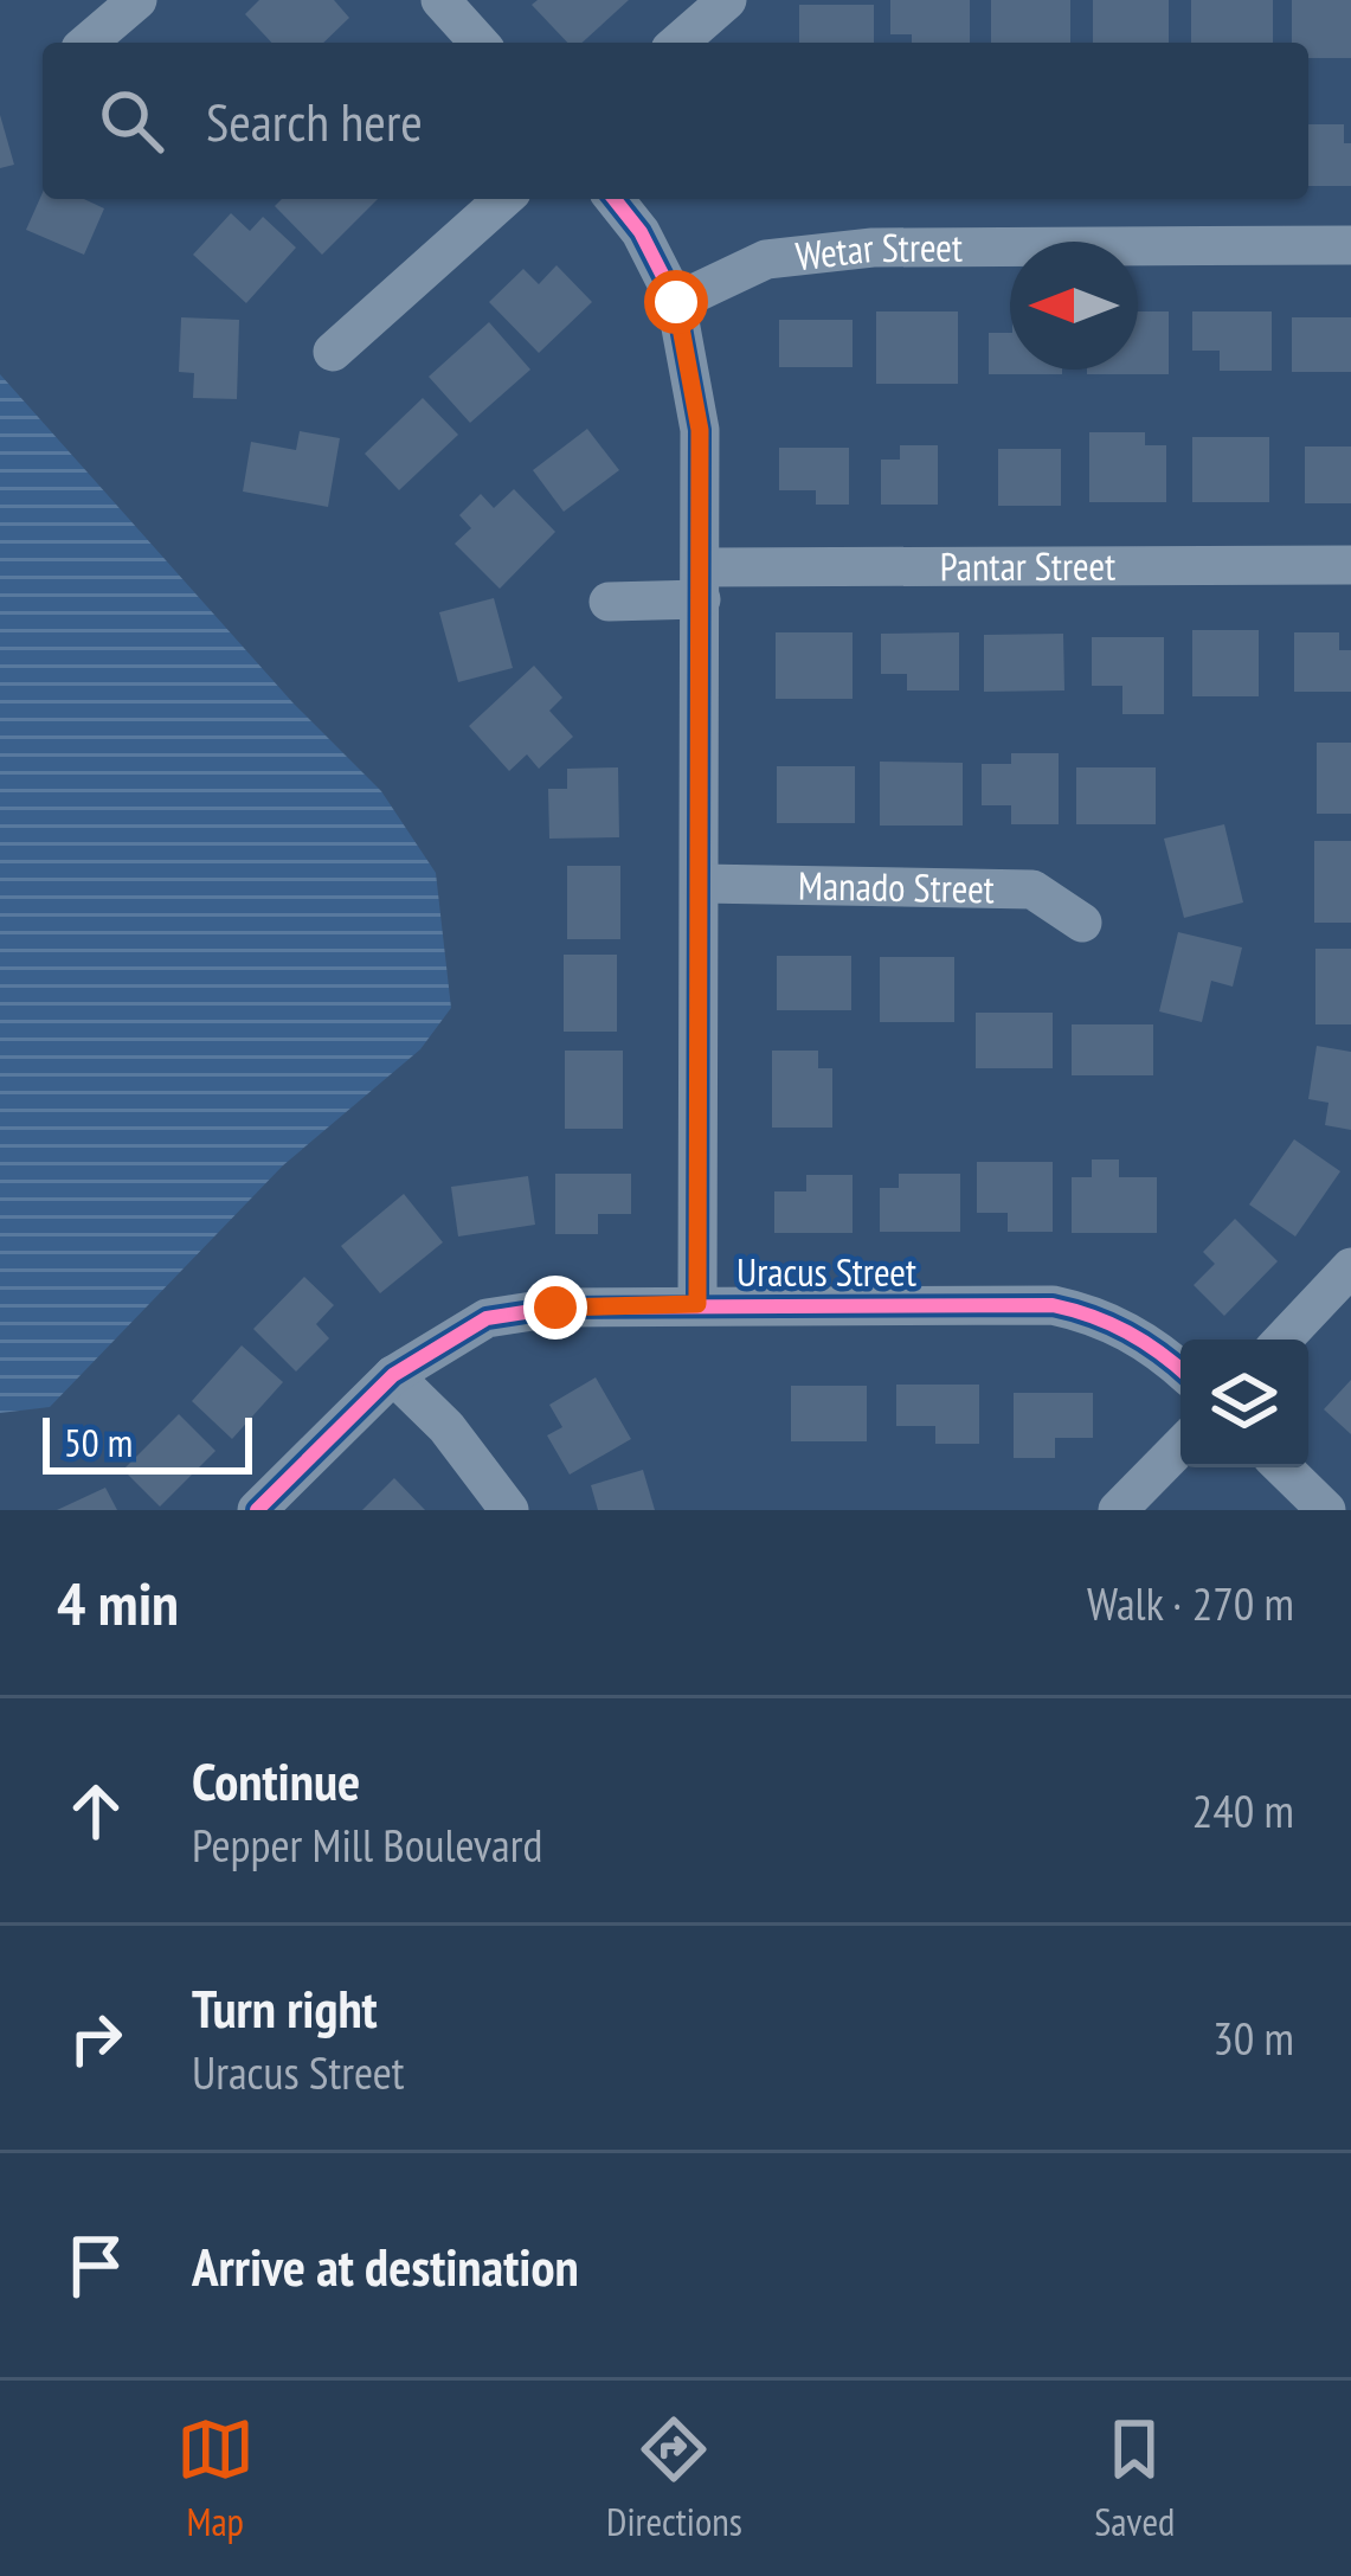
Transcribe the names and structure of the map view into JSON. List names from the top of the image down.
{
  "streets": {
    "street": [
      "Wetar Street",
      "Pantar Street",
      "Manado Street",
      "Uracus Street"
    ]
  },
  "scale_bar": "50 m",
  "north": "left",
  "page": {
    "search": "Search here",
    "scale": "50 m",
    "heading": ["4 min", "Walk · 270 m"],
    "list": [
      ["Continue", "Pepper Mill Boulevard", "240 m"],
      ["Turn right", "Uracus Street", "30 m"],
      "Arrive at destination"
    ],
    "nav": ["Map", "Directions", "Saved"]
  }
}
